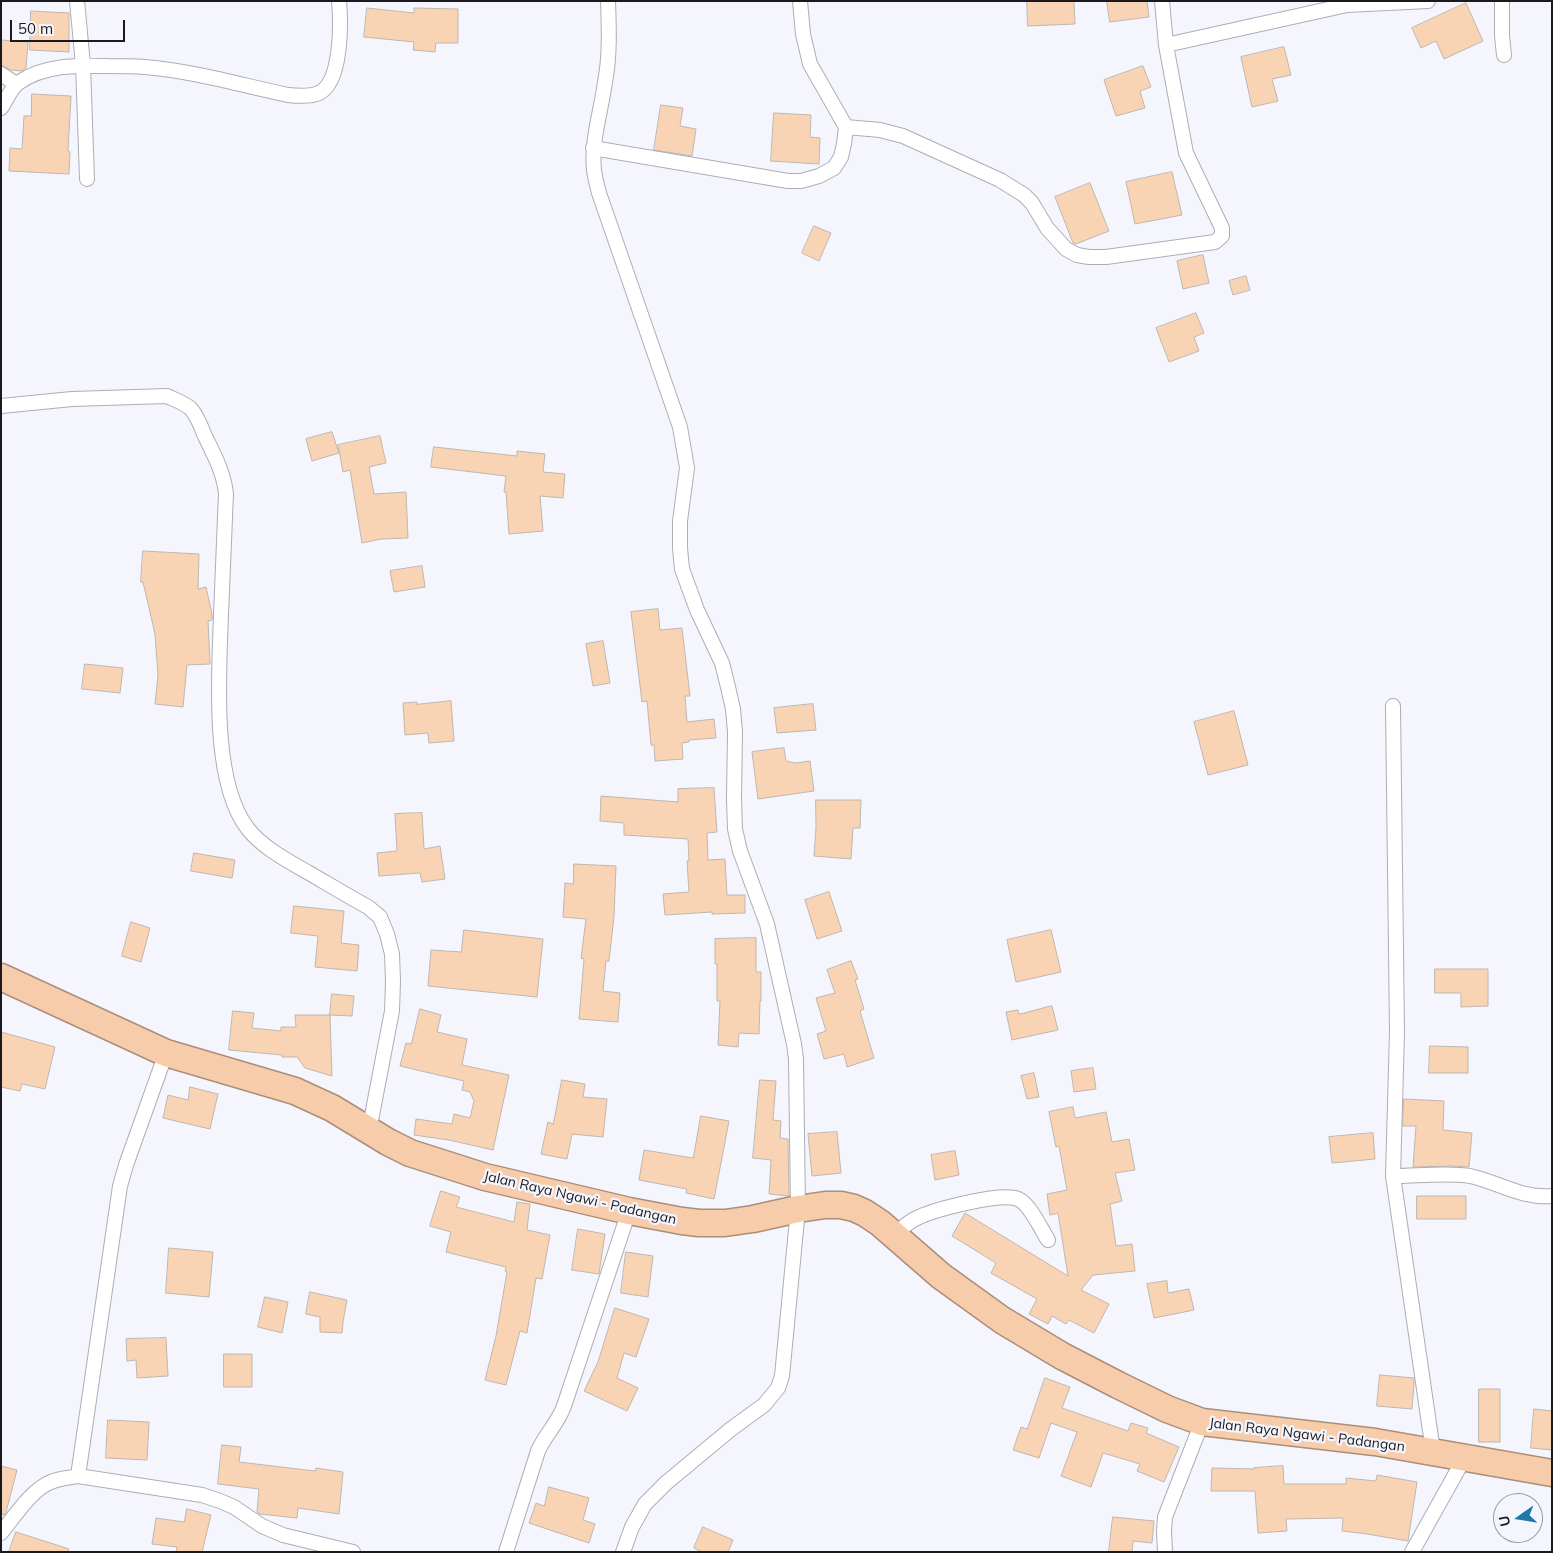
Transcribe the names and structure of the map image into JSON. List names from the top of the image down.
{
  "streets": {
    "highway": ["Jalan Raya Ngawi - Padangan"]
  },
  "scale_bar": "50 m",
  "north": "left"
}
